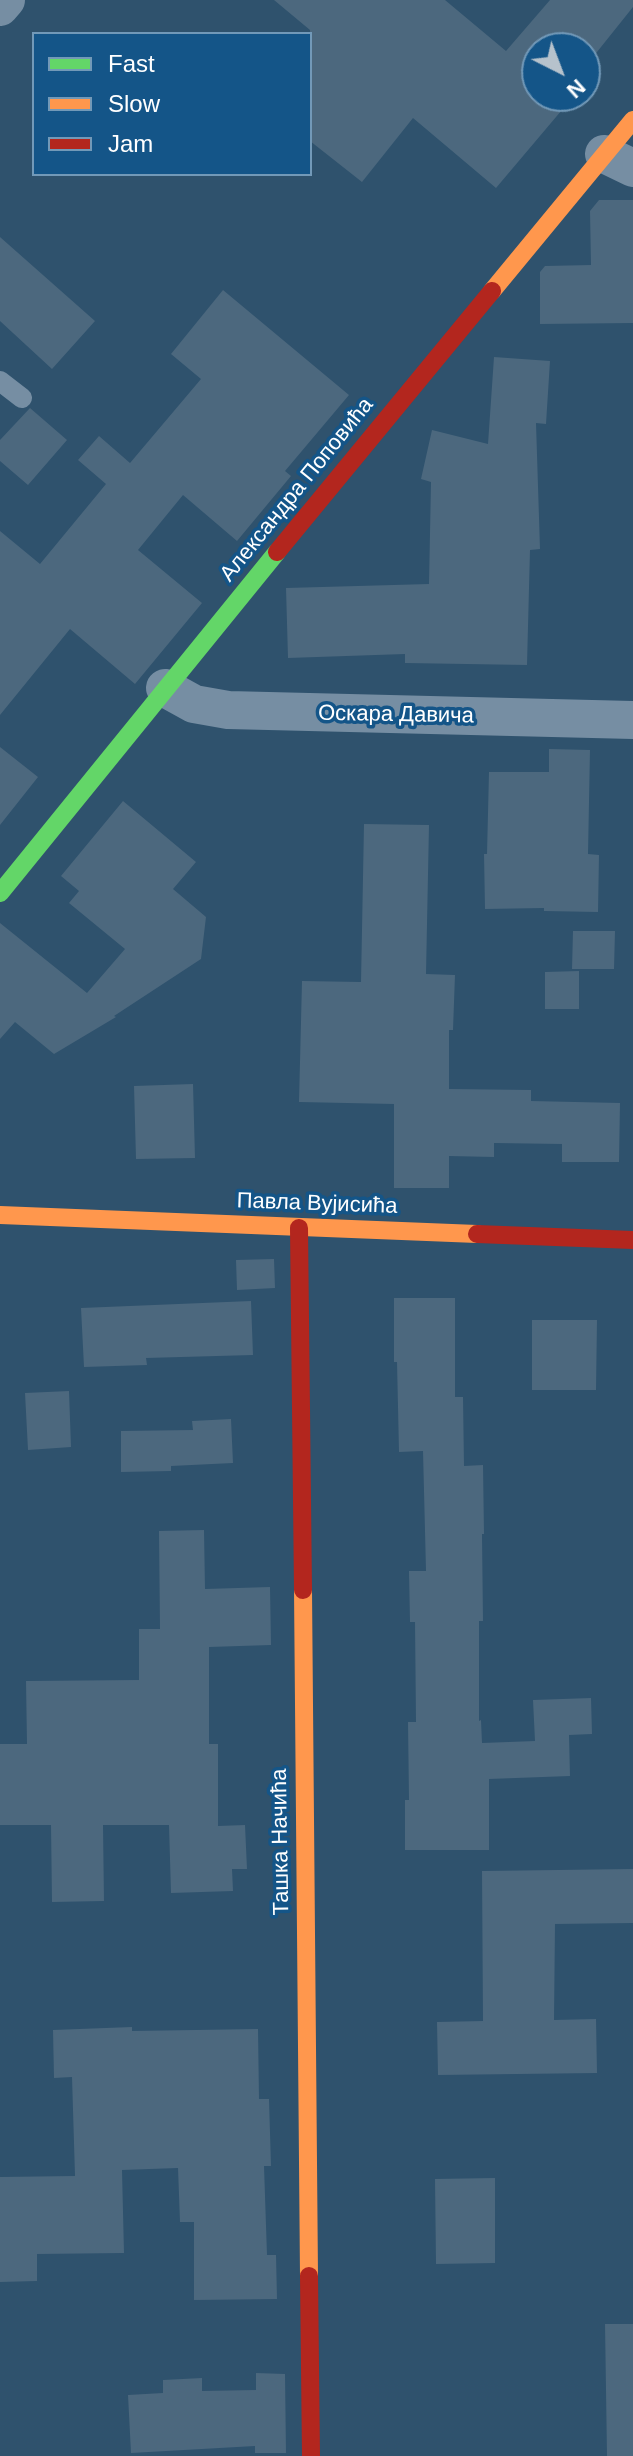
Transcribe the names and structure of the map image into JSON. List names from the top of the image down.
{
  "streets": {
    "street": [
      "Александра Поповића",
      "Оскара Давича",
      "Павла Вујисића",
      "Ташка Начића"
    ]
  },
  "crossings": [
    ["Александра Поповића", "Оскара Давича"],
    ["Павла Вујисића", "Ташка Начића"]
  ],
  "legend": ["Fast", "Slow", "Jam"],
  "north": "bottom right"
}
